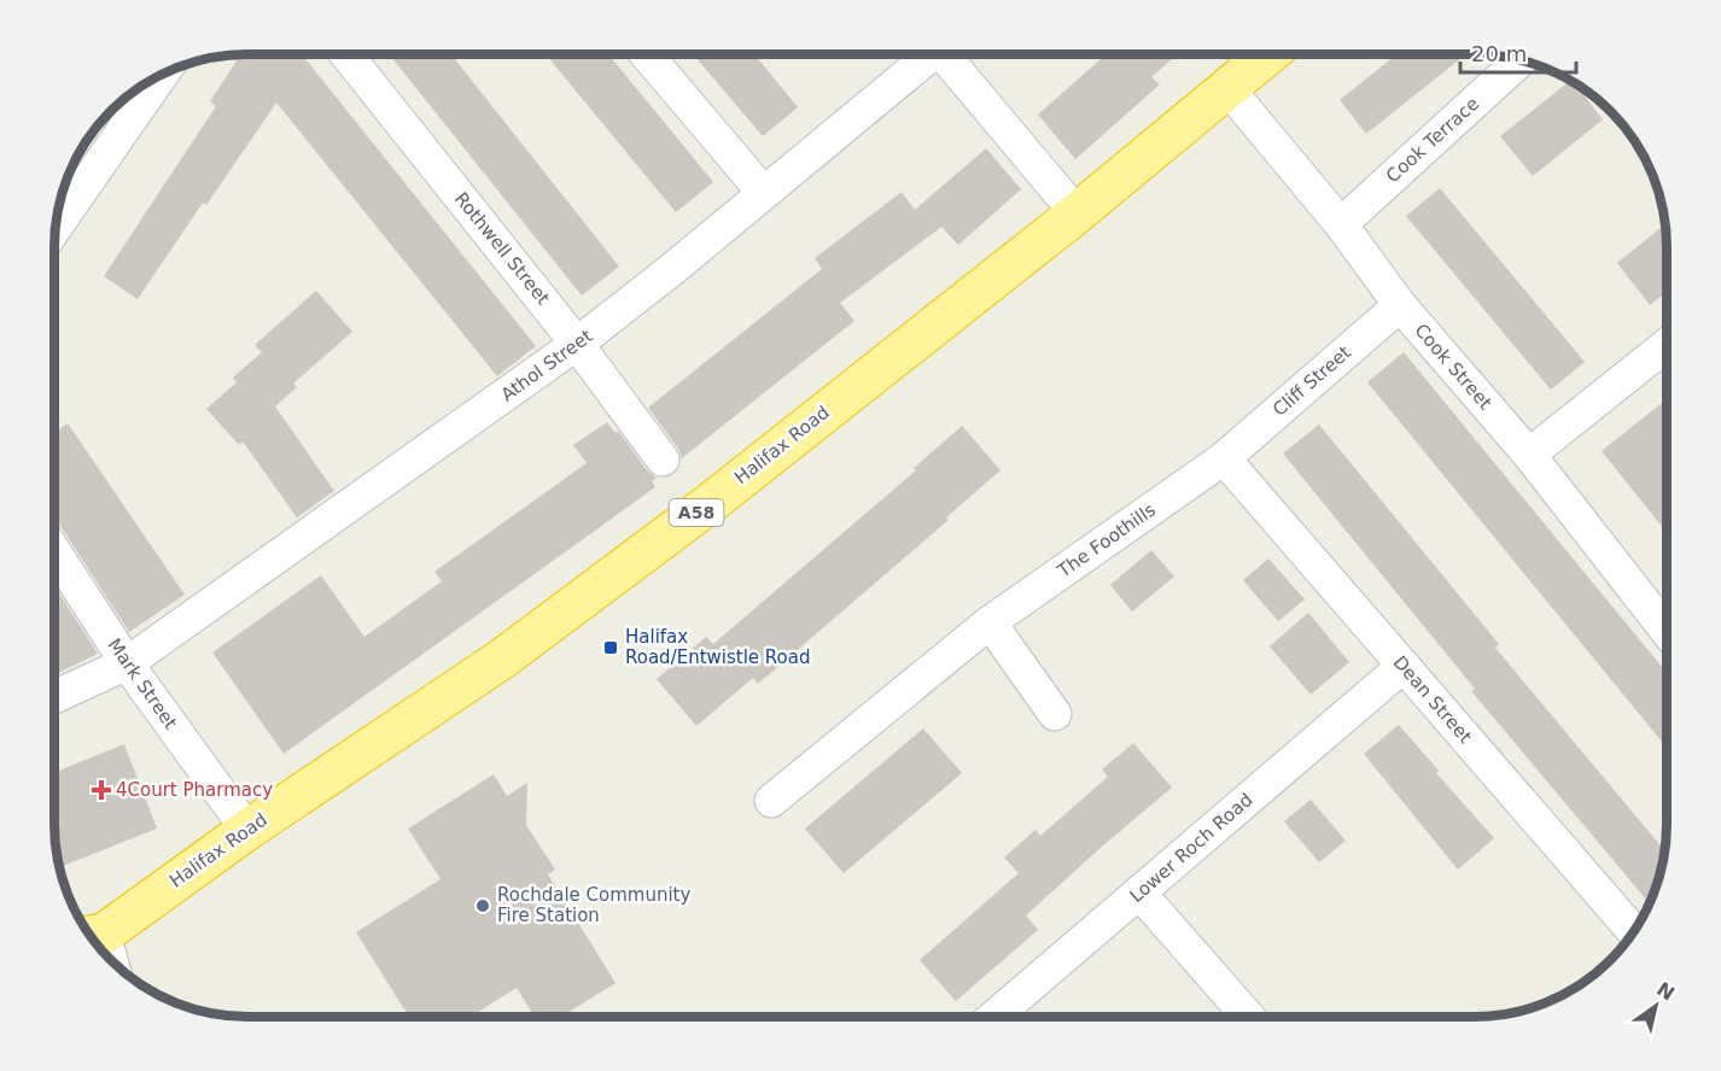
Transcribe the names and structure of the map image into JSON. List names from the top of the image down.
{
  "streets": {
    "highway": ["Halifax Road", "A58"],
    "street": [
      "Cook Terrace",
      "Rothwell Street",
      "Athol Street",
      "Cook Street",
      "Cliff Street",
      "The Foothills",
      "Mark Street",
      "Dean Street",
      "Lower Roch Road"
    ]
  },
  "crossings": [
    ["Cook Terrace", "Cook Street"],
    ["Rothwell Street", "Athol Street"],
    ["Athol Street", "Mark Street"],
    ["Cook Street", "Cliff Street"],
    ["Cook Street", "Halifax Road"],
    ["Cliff Street", "The Foothills"],
    ["Cliff Street", "Dean Street"],
    ["Halifax Road", "Mark Street"],
    ["The Foothills", "Dean Street"],
    ["Dean Street", "Lower Roch Road"]
  ],
  "places": {
    "transit": ["Halifax Road/Entwistle Road"],
    "health": ["4Court Pharmacy"],
    "other": ["Rochdale Community Fire Station"]
  },
  "scale_bar": "20 m",
  "north": "top right"
}
